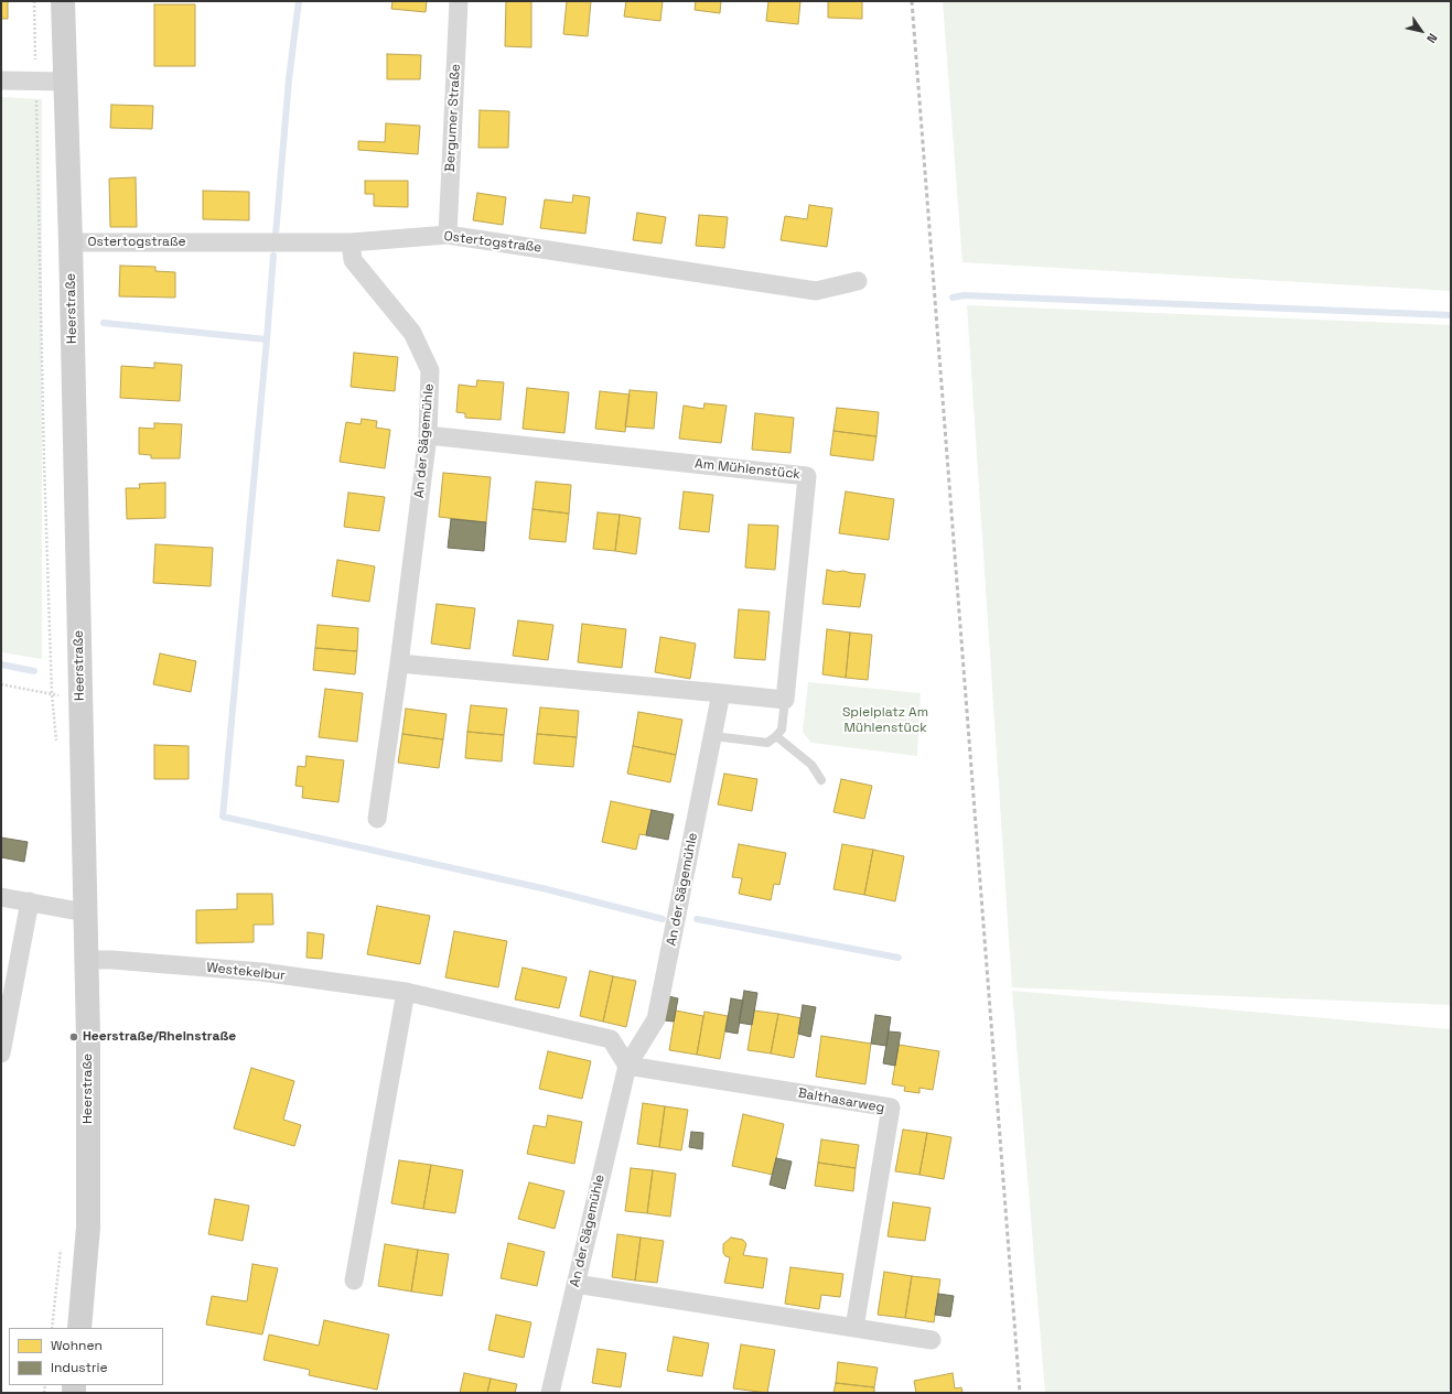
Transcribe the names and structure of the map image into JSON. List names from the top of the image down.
{
  "streets": {
    "street": [
      "Bergumer Straße",
      "Ostertogstraße",
      "Heerstraße",
      "An der Sägemühle",
      "Am Mühlenstück",
      "Westekelbur",
      "Balthasarweg"
    ]
  },
  "crossings": [
    ["Bergumer Straße", "Ostertogstraße"],
    ["Ostertogstraße", "Heerstraße"],
    ["Ostertogstraße", "An der Sägemühle"],
    ["Heerstraße", "Westekelbur"],
    ["An der Sägemühle", "Am Mühlenstück"],
    ["An der Sägemühle", "Westekelbur"],
    ["An der Sägemühle", "Balthasarweg"],
    ["Westekelbur", "Balthasarweg"]
  ],
  "parks": ["Spielplatz Am Mühlenstück"],
  "places": ["Heerstraße/Rheinstraße"],
  "legend": ["Wohnen", "Industrie"],
  "north": "bottom right"
}
